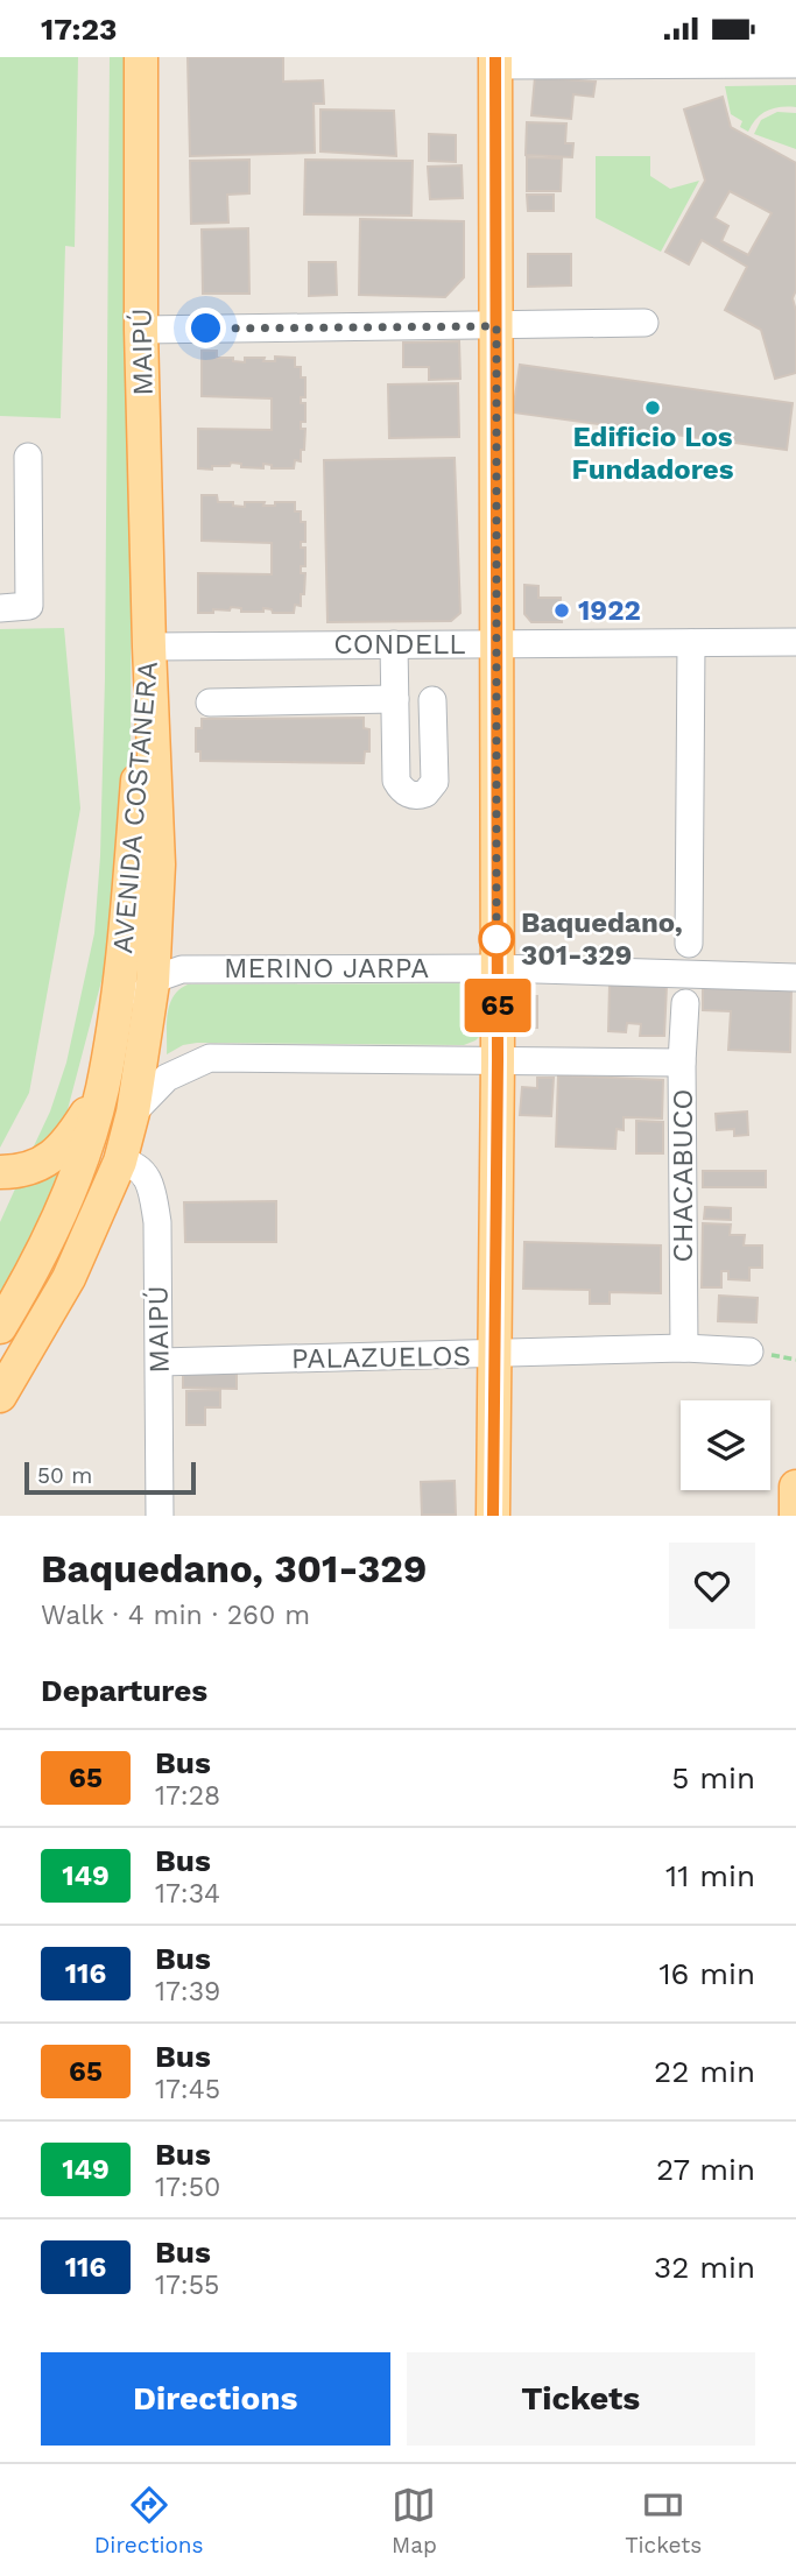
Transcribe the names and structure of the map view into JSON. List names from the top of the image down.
{
  "streets": {
    "main road": ["MAIPÚ", "AVENIDA COSTANERA"],
    "street": [
      "CONDELL",
      "MERINO JARPA",
      "CHACABUCO",
      "PALAZUELOS"
    ]
  },
  "crossings": [
    ["MAIPÚ", "CONDELL"],
    ["MAIPÚ", "AVENIDA COSTANERA"],
    ["MAIPÚ", "PALAZUELOS"],
    ["CONDELL", "AVENIDA COSTANERA"],
    ["AVENIDA COSTANERA", "MERINO JARPA"],
    ["CHACABUCO", "PALAZUELOS"]
  ],
  "places": ["Edificio Los Fundadores", "1922", "Baquedano, 301-329"],
  "lines": ["bus line 65"],
  "scale_bar": "50 m",
  "page": {
    "status": "17:23",
    "on_map": "65",
    "scale": "50 m",
    "heading": [
      ["Baquedano, 301-329", "Walk · 4 min · 260 m"],
      "Departures"
    ],
    "list": [
      {
        "mark": "65",
        "name": "Bus",
        "note": "17:28",
        "value": "5 min"
      },
      {
        "mark": "149",
        "name": "Bus",
        "note": "17:34",
        "value": "11 min"
      },
      {
        "mark": "116",
        "name": "Bus",
        "note": "17:39",
        "value": "16 min"
      },
      {
        "mark": "65",
        "name": "Bus",
        "note": "17:45",
        "value": "22 min"
      },
      {
        "mark": "149",
        "name": "Bus",
        "note": "17:50",
        "value": "27 min"
      },
      {
        "mark": "116",
        "name": "Bus",
        "note": "17:55",
        "value": "32 min"
      }
    ],
    "buttons": ["Directions", "Tickets"],
    "tabs": ["Directions", "Map", "Tickets"]
  }
}
